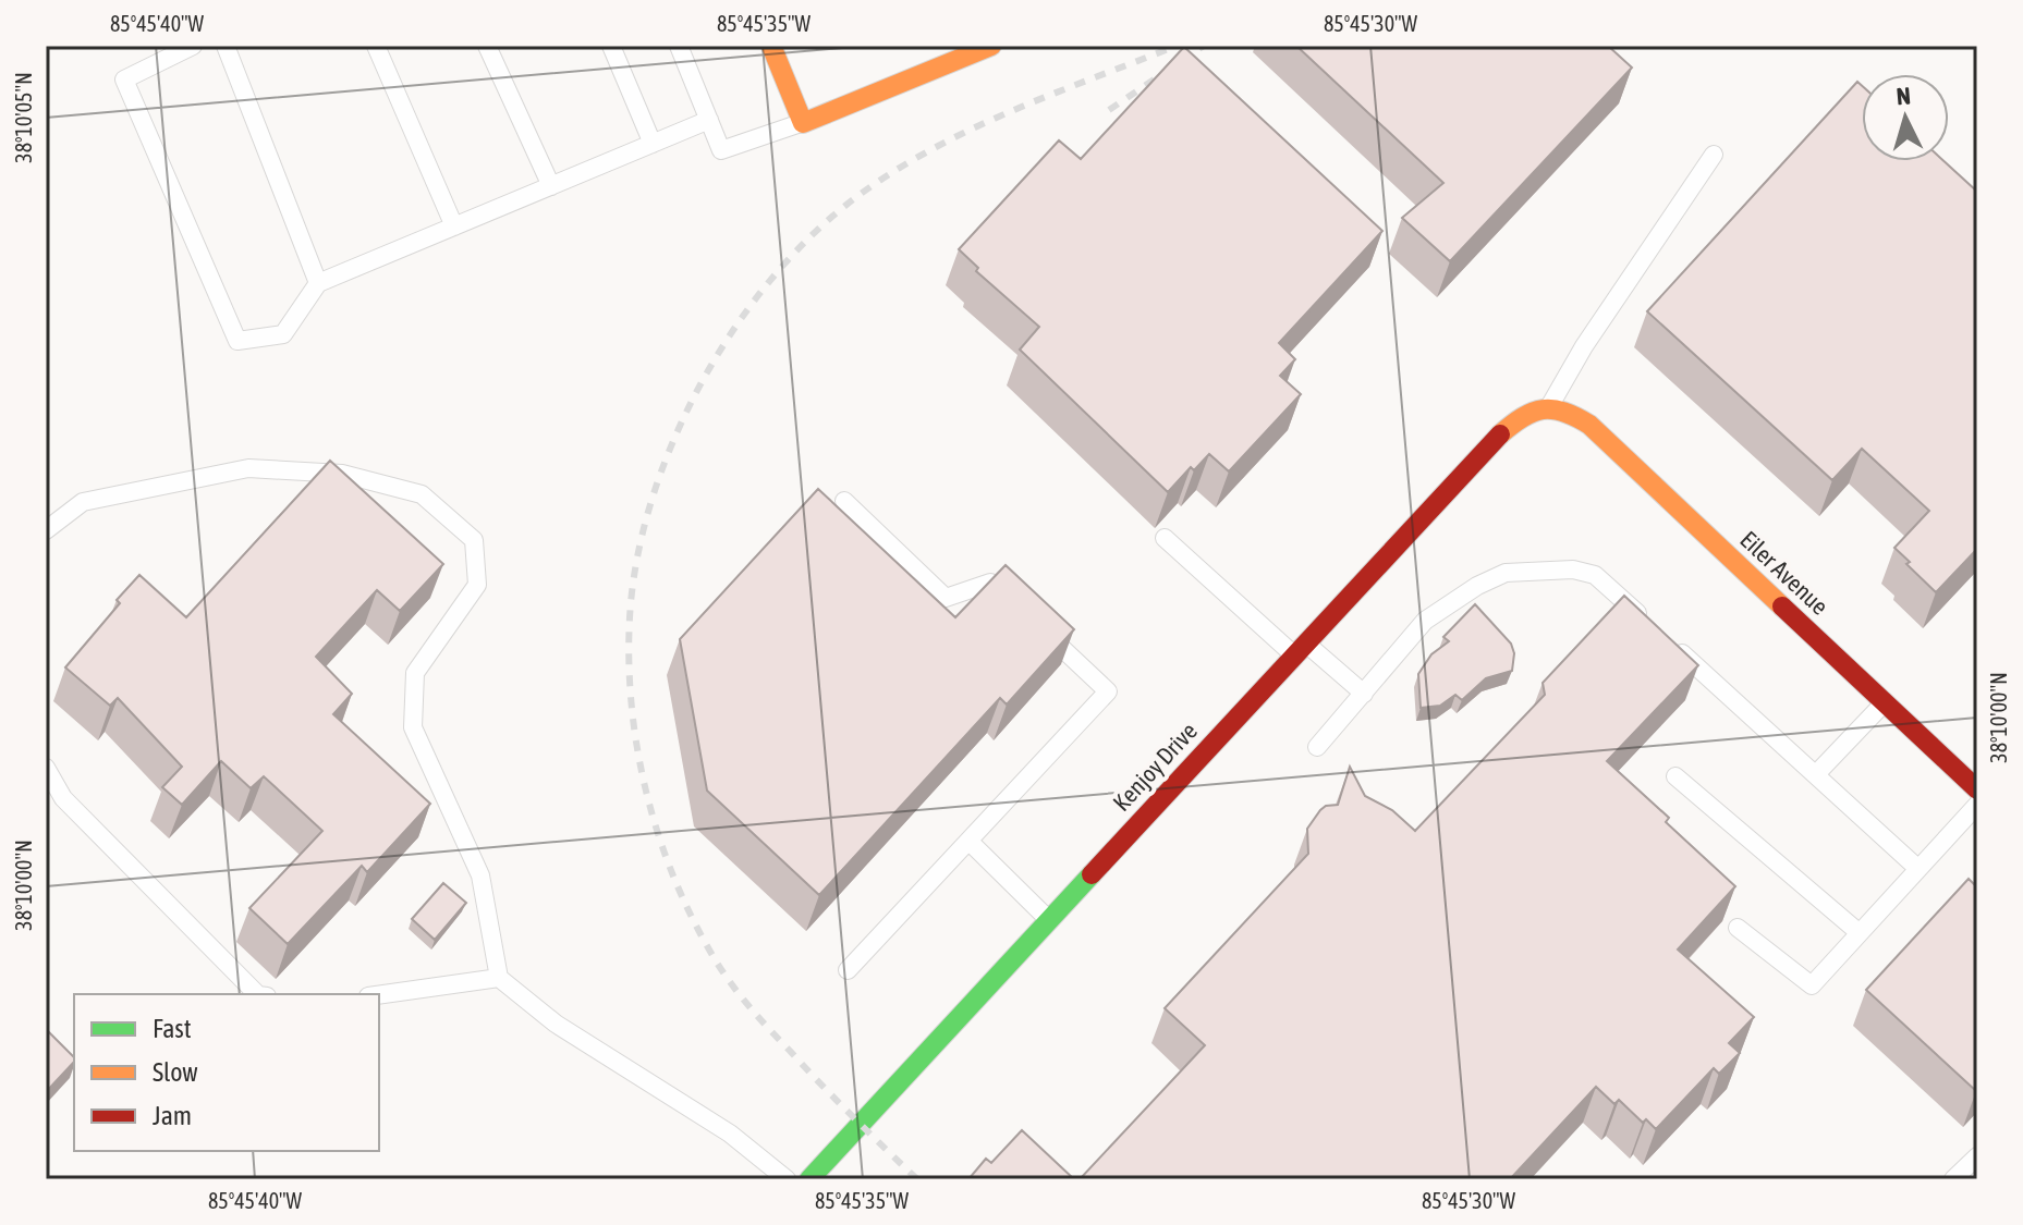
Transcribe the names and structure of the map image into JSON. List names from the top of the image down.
{
  "streets": {
    "street": ["Eiler Avenue", "Kenjoy Drive"]
  },
  "crossings": [
    ["Eiler Avenue", "Kenjoy Drive"]
  ],
  "legend": ["Fast", "Slow", "Jam"],
  "north": "top",
  "coordinates": [
    "85°45'40\"W",
    "85°45'35\"W",
    "85°45'30\"W",
    "38°10'05\"N",
    "38°10'00\"N"
  ]
}
